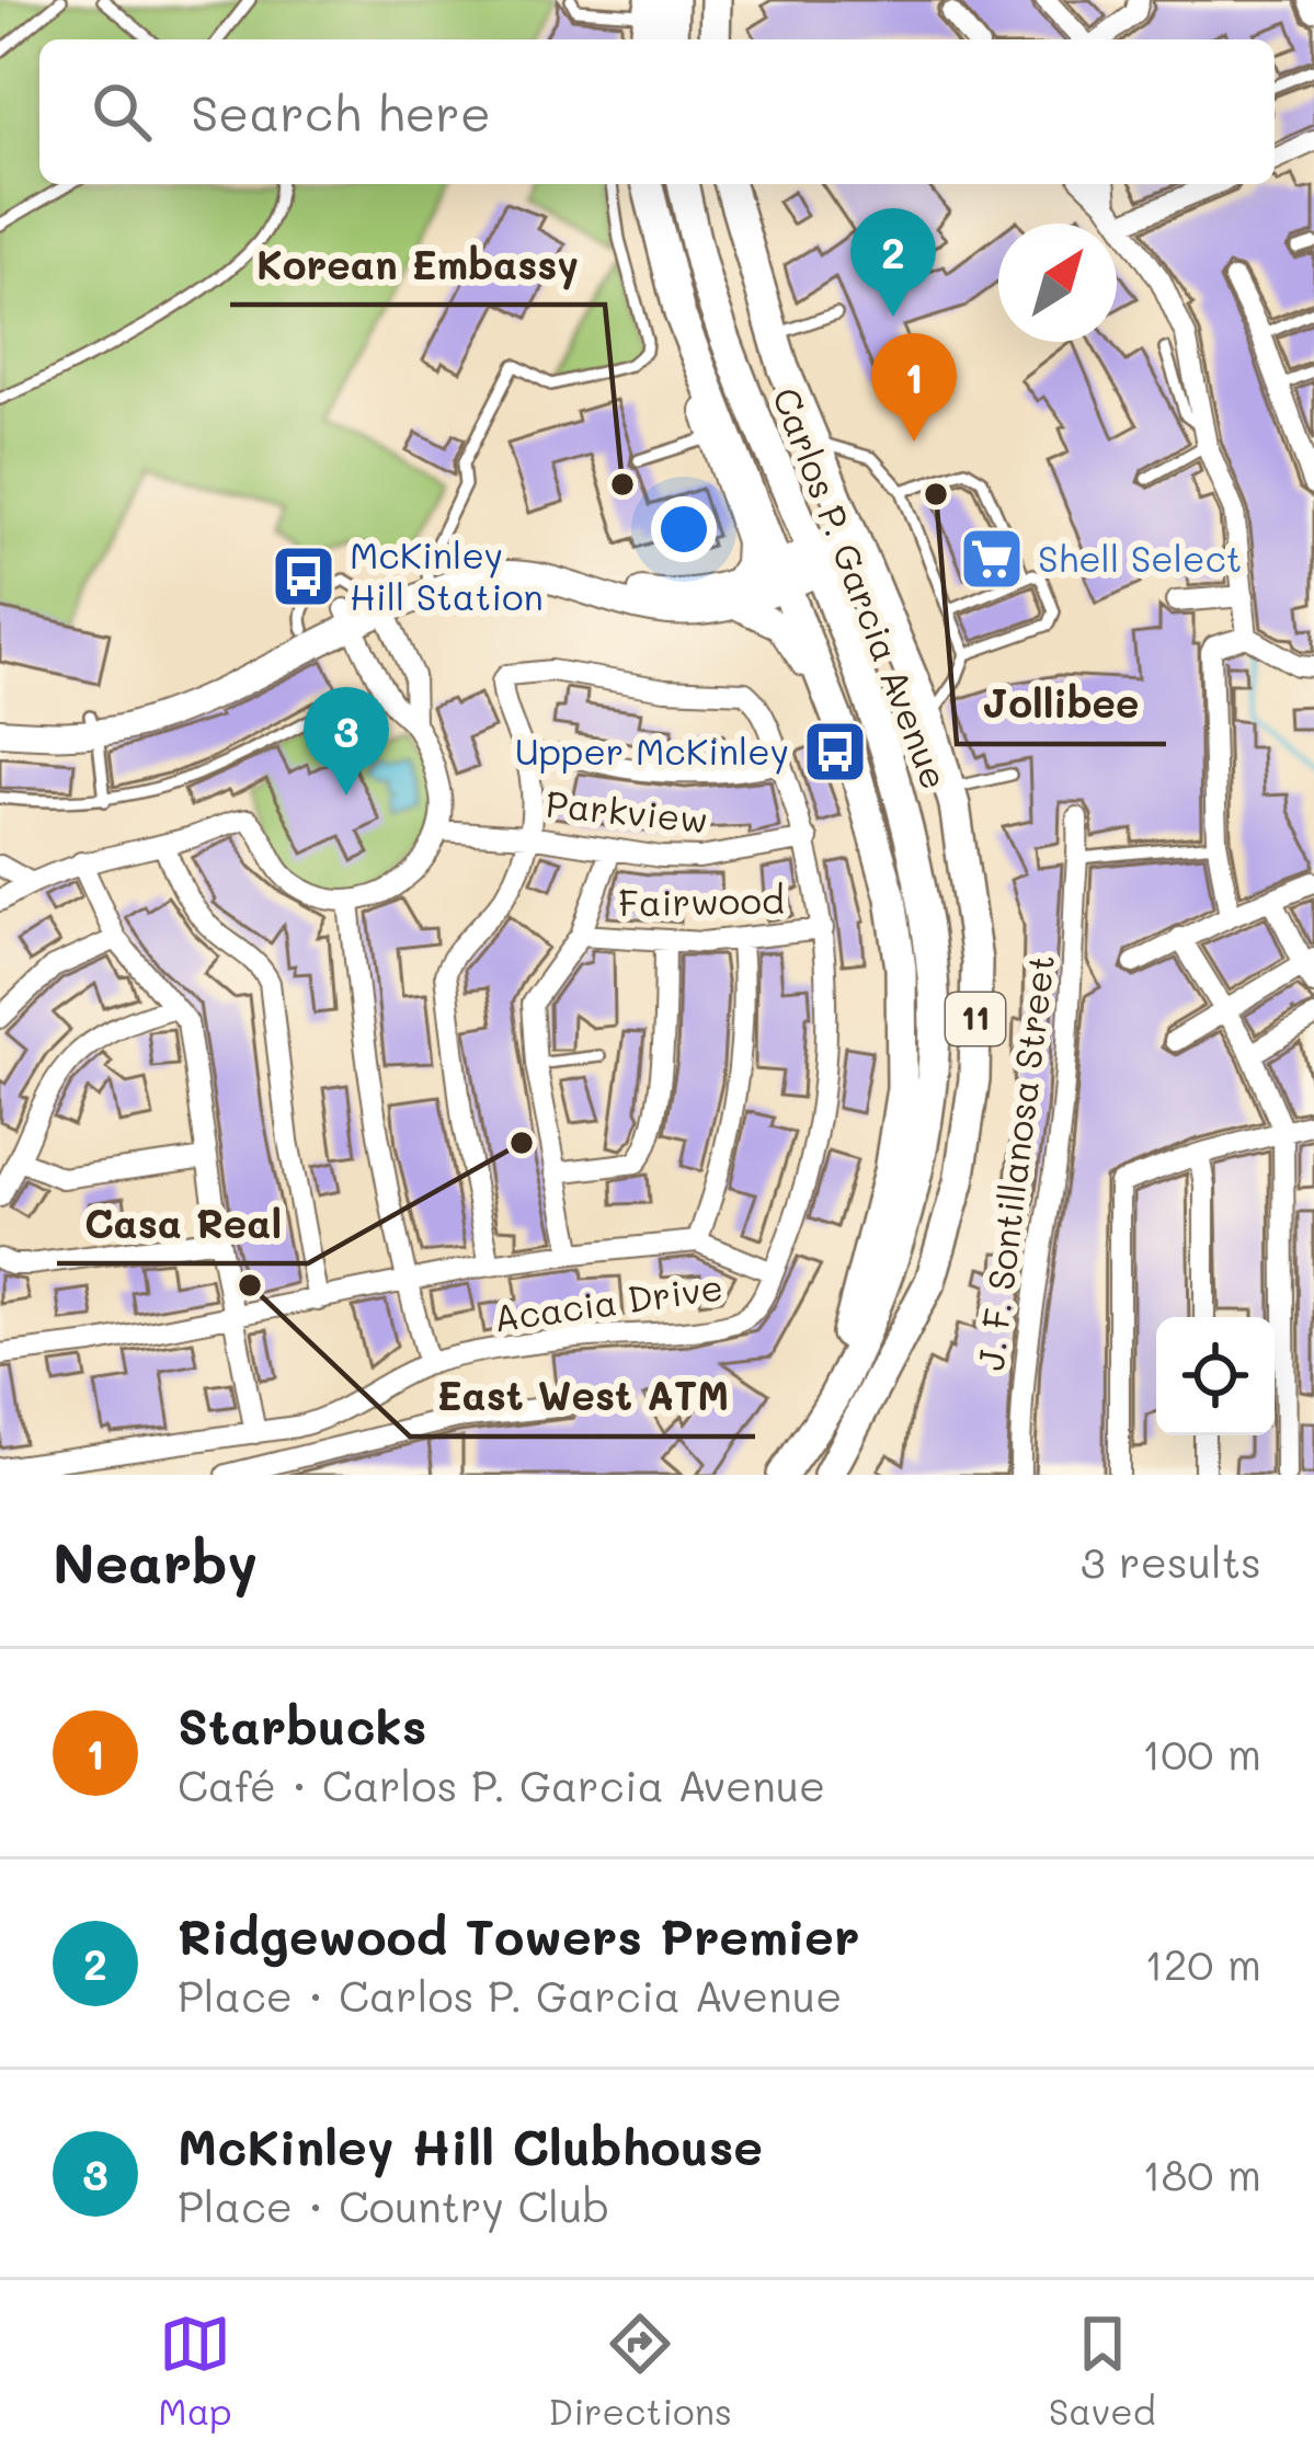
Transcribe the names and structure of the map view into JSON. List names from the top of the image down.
{
  "streets": {
    "main road": ["Carlos P. Garcia Avenue", "11"],
    "street": [
      "Parkview",
      "Fairwood",
      "J. F. Sontillanosa Street",
      "Acacia Drive"
    ]
  },
  "crossings": [
    ["Parkview", "Acacia Drive"],
    ["Fairwood", "Acacia Drive"]
  ],
  "places": {
    "other": [
      "Korean Embassy",
      "Jollibee",
      "Casa Real",
      "East West ATM"
    ],
    "supermarket": ["Shell Select"],
    "bus stop": ["McKinley Hill Station", "Upper McKinley"]
  },
  "north": "top right",
  "page": {
    "search": "Search here",
    "pins": ["2", "1", "3"],
    "heading": ["Nearby", "3 results"],
    "list": [
      {
        "mark": "1",
        "name": "Starbucks",
        "note": "Café · Carlos P. Garcia Avenue",
        "value": "100 m"
      },
      {
        "mark": "2",
        "name": "Ridgewood Towers Premier",
        "note": "Place · Carlos P. Garcia Avenue",
        "value": "120 m"
      },
      {
        "mark": "3",
        "name": "McKinley Hill Clubhouse",
        "note": "Place · Country Club",
        "value": "180 m"
      }
    ],
    "nav": ["Map", "Directions", "Saved"]
  }
}
